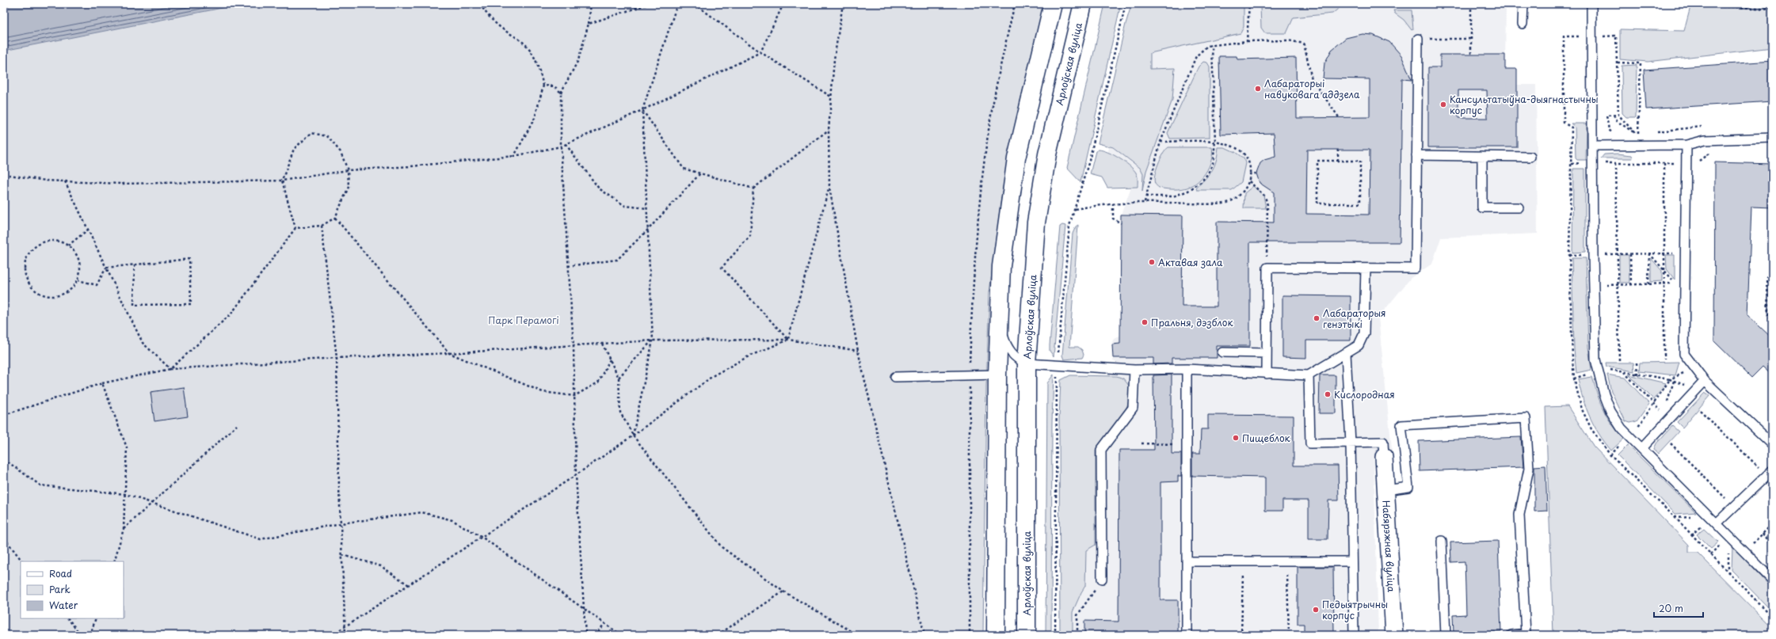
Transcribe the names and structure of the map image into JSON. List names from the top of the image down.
{
  "streets": {
    "main road": ["Арлоўская вуліца"],
    "street": ["Набярэжная вуліца"]
  },
  "parks": ["Парк Перамогі"],
  "places": [
    "Лабараторыі навуковага аддзела",
    "Кансультатыўна-дыягнастычны корпус",
    "Актавая зала",
    "Лабараторыя генэтыкі",
    "Пральня, дэзблок",
    "Кислородная",
    "Пищеблок",
    "Педыятрычны корпус"
  ],
  "legend": ["Road", "Park", "Water"],
  "scale_bar": "20 m"
}
